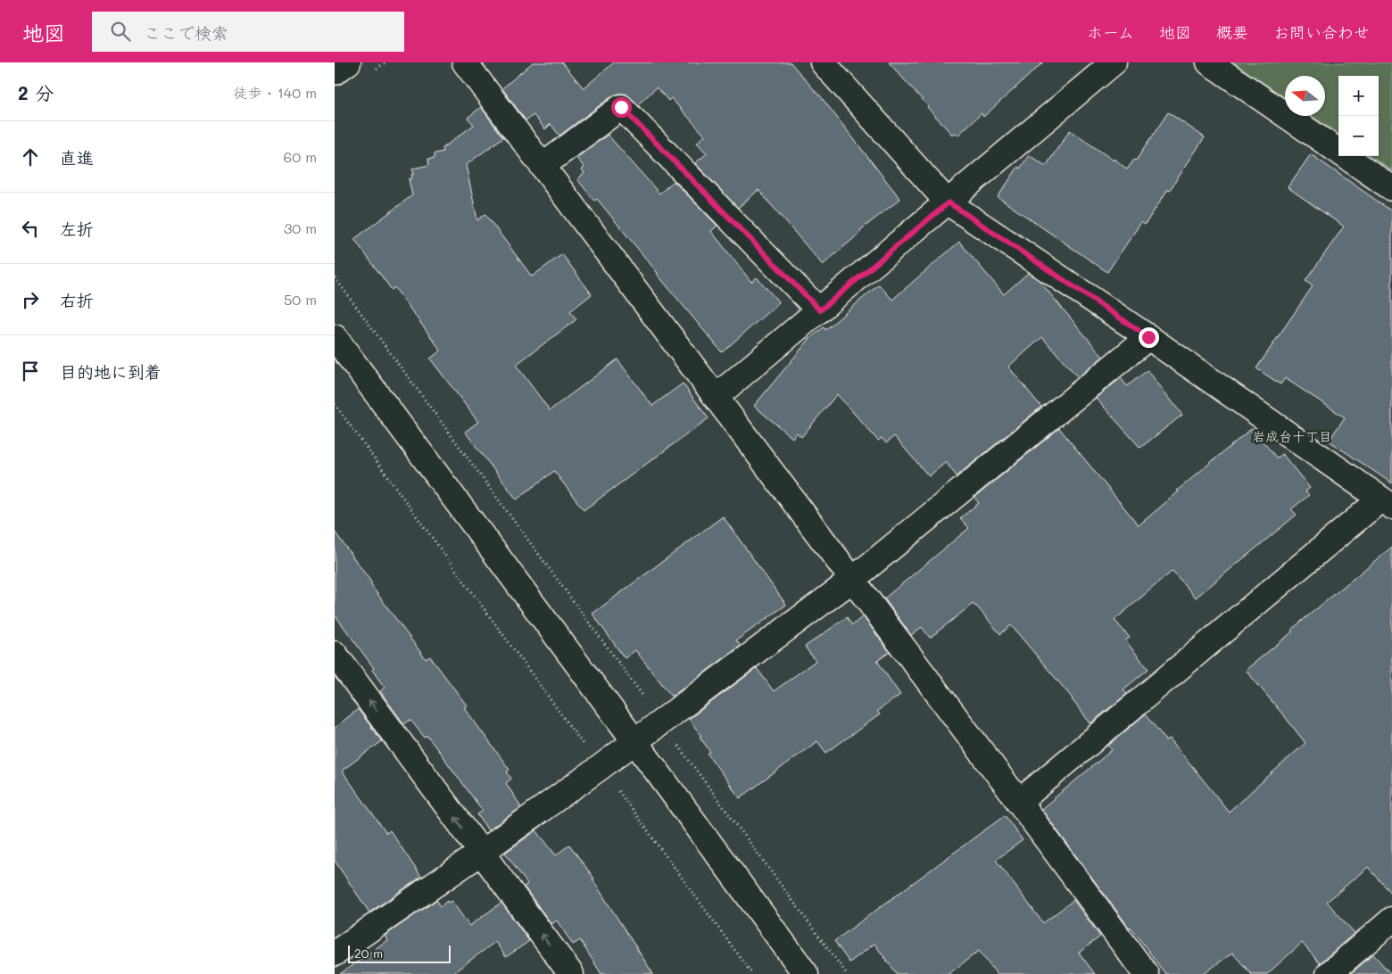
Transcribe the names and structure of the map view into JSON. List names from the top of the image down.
{
  "districts": ["岩成台十丁目"],
  "scale_bar": "20 m",
  "north": "left",
  "page": {
    "header": "地図",
    "search": "ここで検索",
    "nav": [
      "ホーム",
      "地図",
      "概要",
      "お問い合わせ"
    ],
    "heading": ["2 分", "徒歩 · 140 m"],
    "map_buttons": ["+", "−"],
    "list": [
      ["直進", "60 m"],
      ["左折", "30 m"],
      ["右折", "50 m"],
      "目的地に到着"
    ],
    "scale": "20 m"
  }
}
